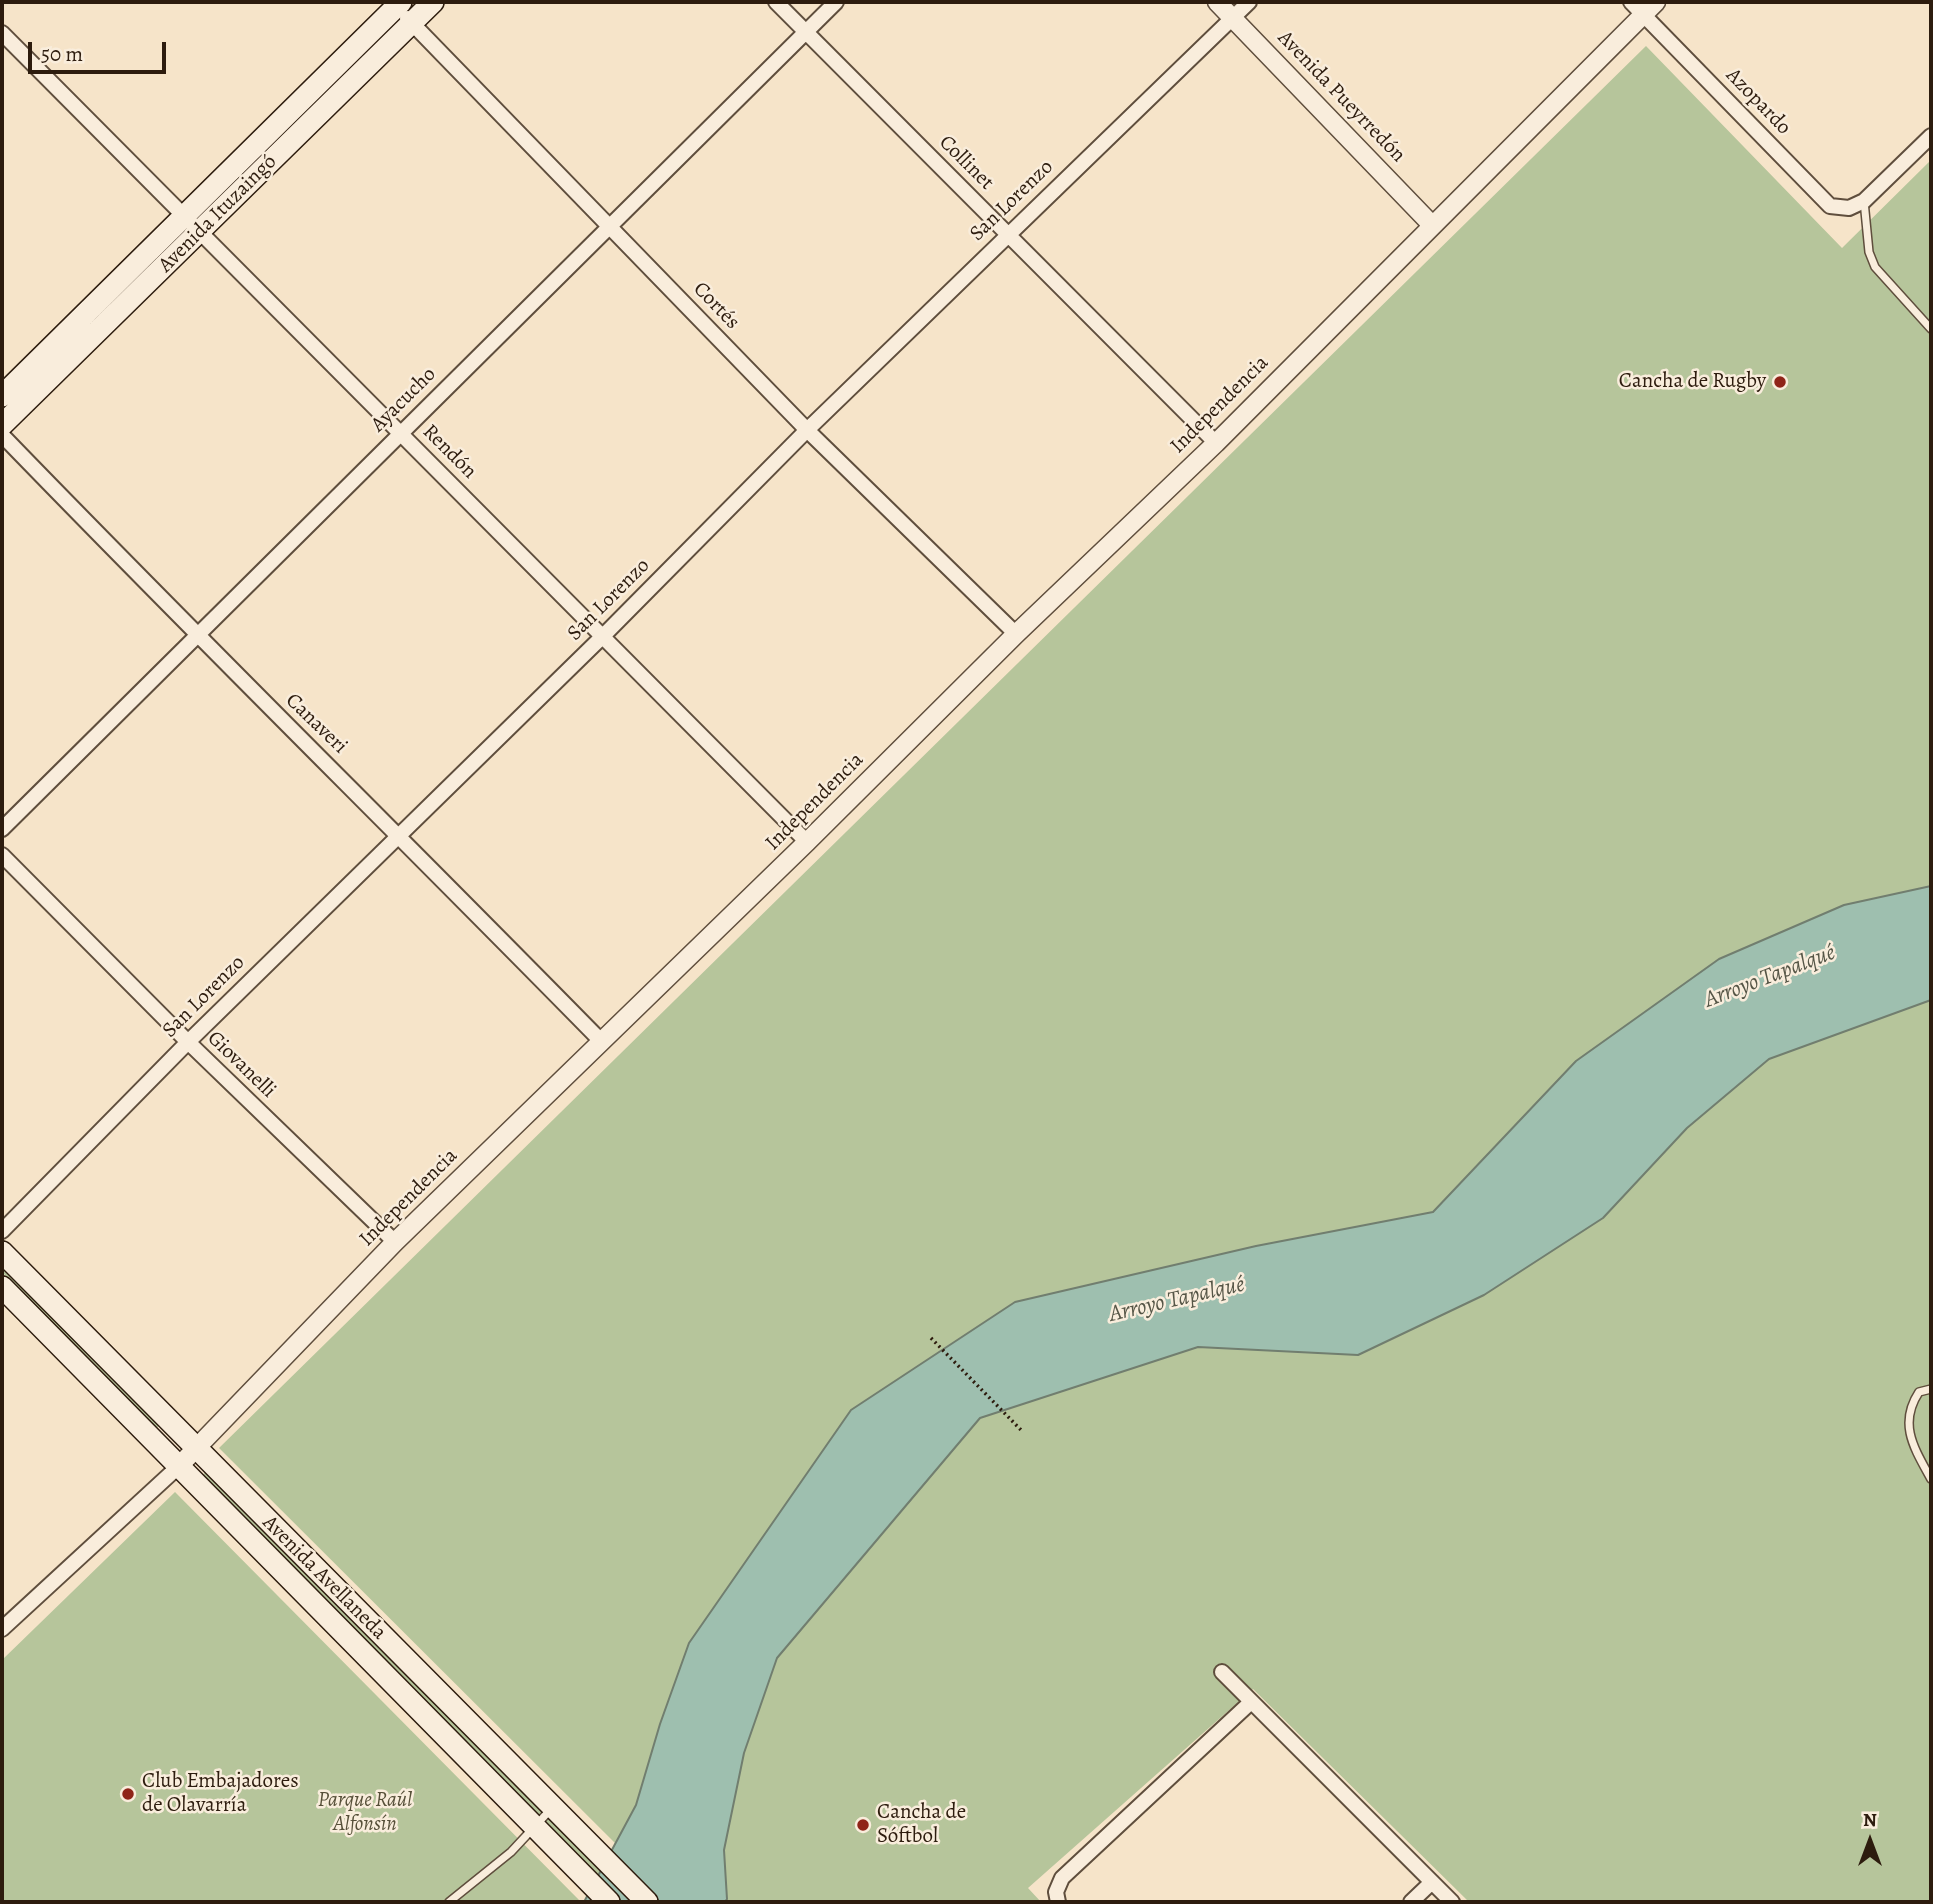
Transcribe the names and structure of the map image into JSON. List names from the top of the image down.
{
  "streets": {
    "main road": ["Avenida Ituzaingó", "Avenida Avellaneda"],
    "street": [
      "Avenida Pueyrredón",
      "Azopardo",
      "Collinet",
      "San Lorenzo",
      "Cortés",
      "Ayacucho",
      "Independencia",
      "Rendón",
      "Canaveri",
      "Giovanelli"
    ]
  },
  "crossings": [
    ["Avenida Pueyrredón", "San Lorenzo"],
    ["Avenida Pueyrredón", "Independencia"],
    ["Azopardo", "Independencia"],
    ["Collinet", "San Lorenzo"],
    ["Collinet", "Ayacucho"],
    ["Collinet", "Independencia"],
    ["San Lorenzo", "Cortés"],
    ["San Lorenzo", "Rendón"],
    ["San Lorenzo", "Canaveri"],
    ["San Lorenzo", "Giovanelli"],
    ["Avenida Ituzaingó", "Cortés"],
    ["Avenida Ituzaingó", "Rendón"],
    ["Cortés", "Ayacucho"],
    ["Cortés", "Independencia"],
    ["Ayacucho", "Rendón"],
    ["Ayacucho", "Canaveri"],
    ["Independencia", "Rendón"],
    ["Independencia", "Canaveri"],
    ["Independencia", "Giovanelli"],
    ["Independencia", "Avenida Avellaneda"]
  ],
  "water": ["Arroyo Tapalqué"],
  "parks": ["Parque Raúl Alfonsín"],
  "places": ["Cancha de Rugby", "Club Embajadores de Olavarría", "Cancha de Sóftbol"],
  "scale_bar": "50 m",
  "north": "top"
}
